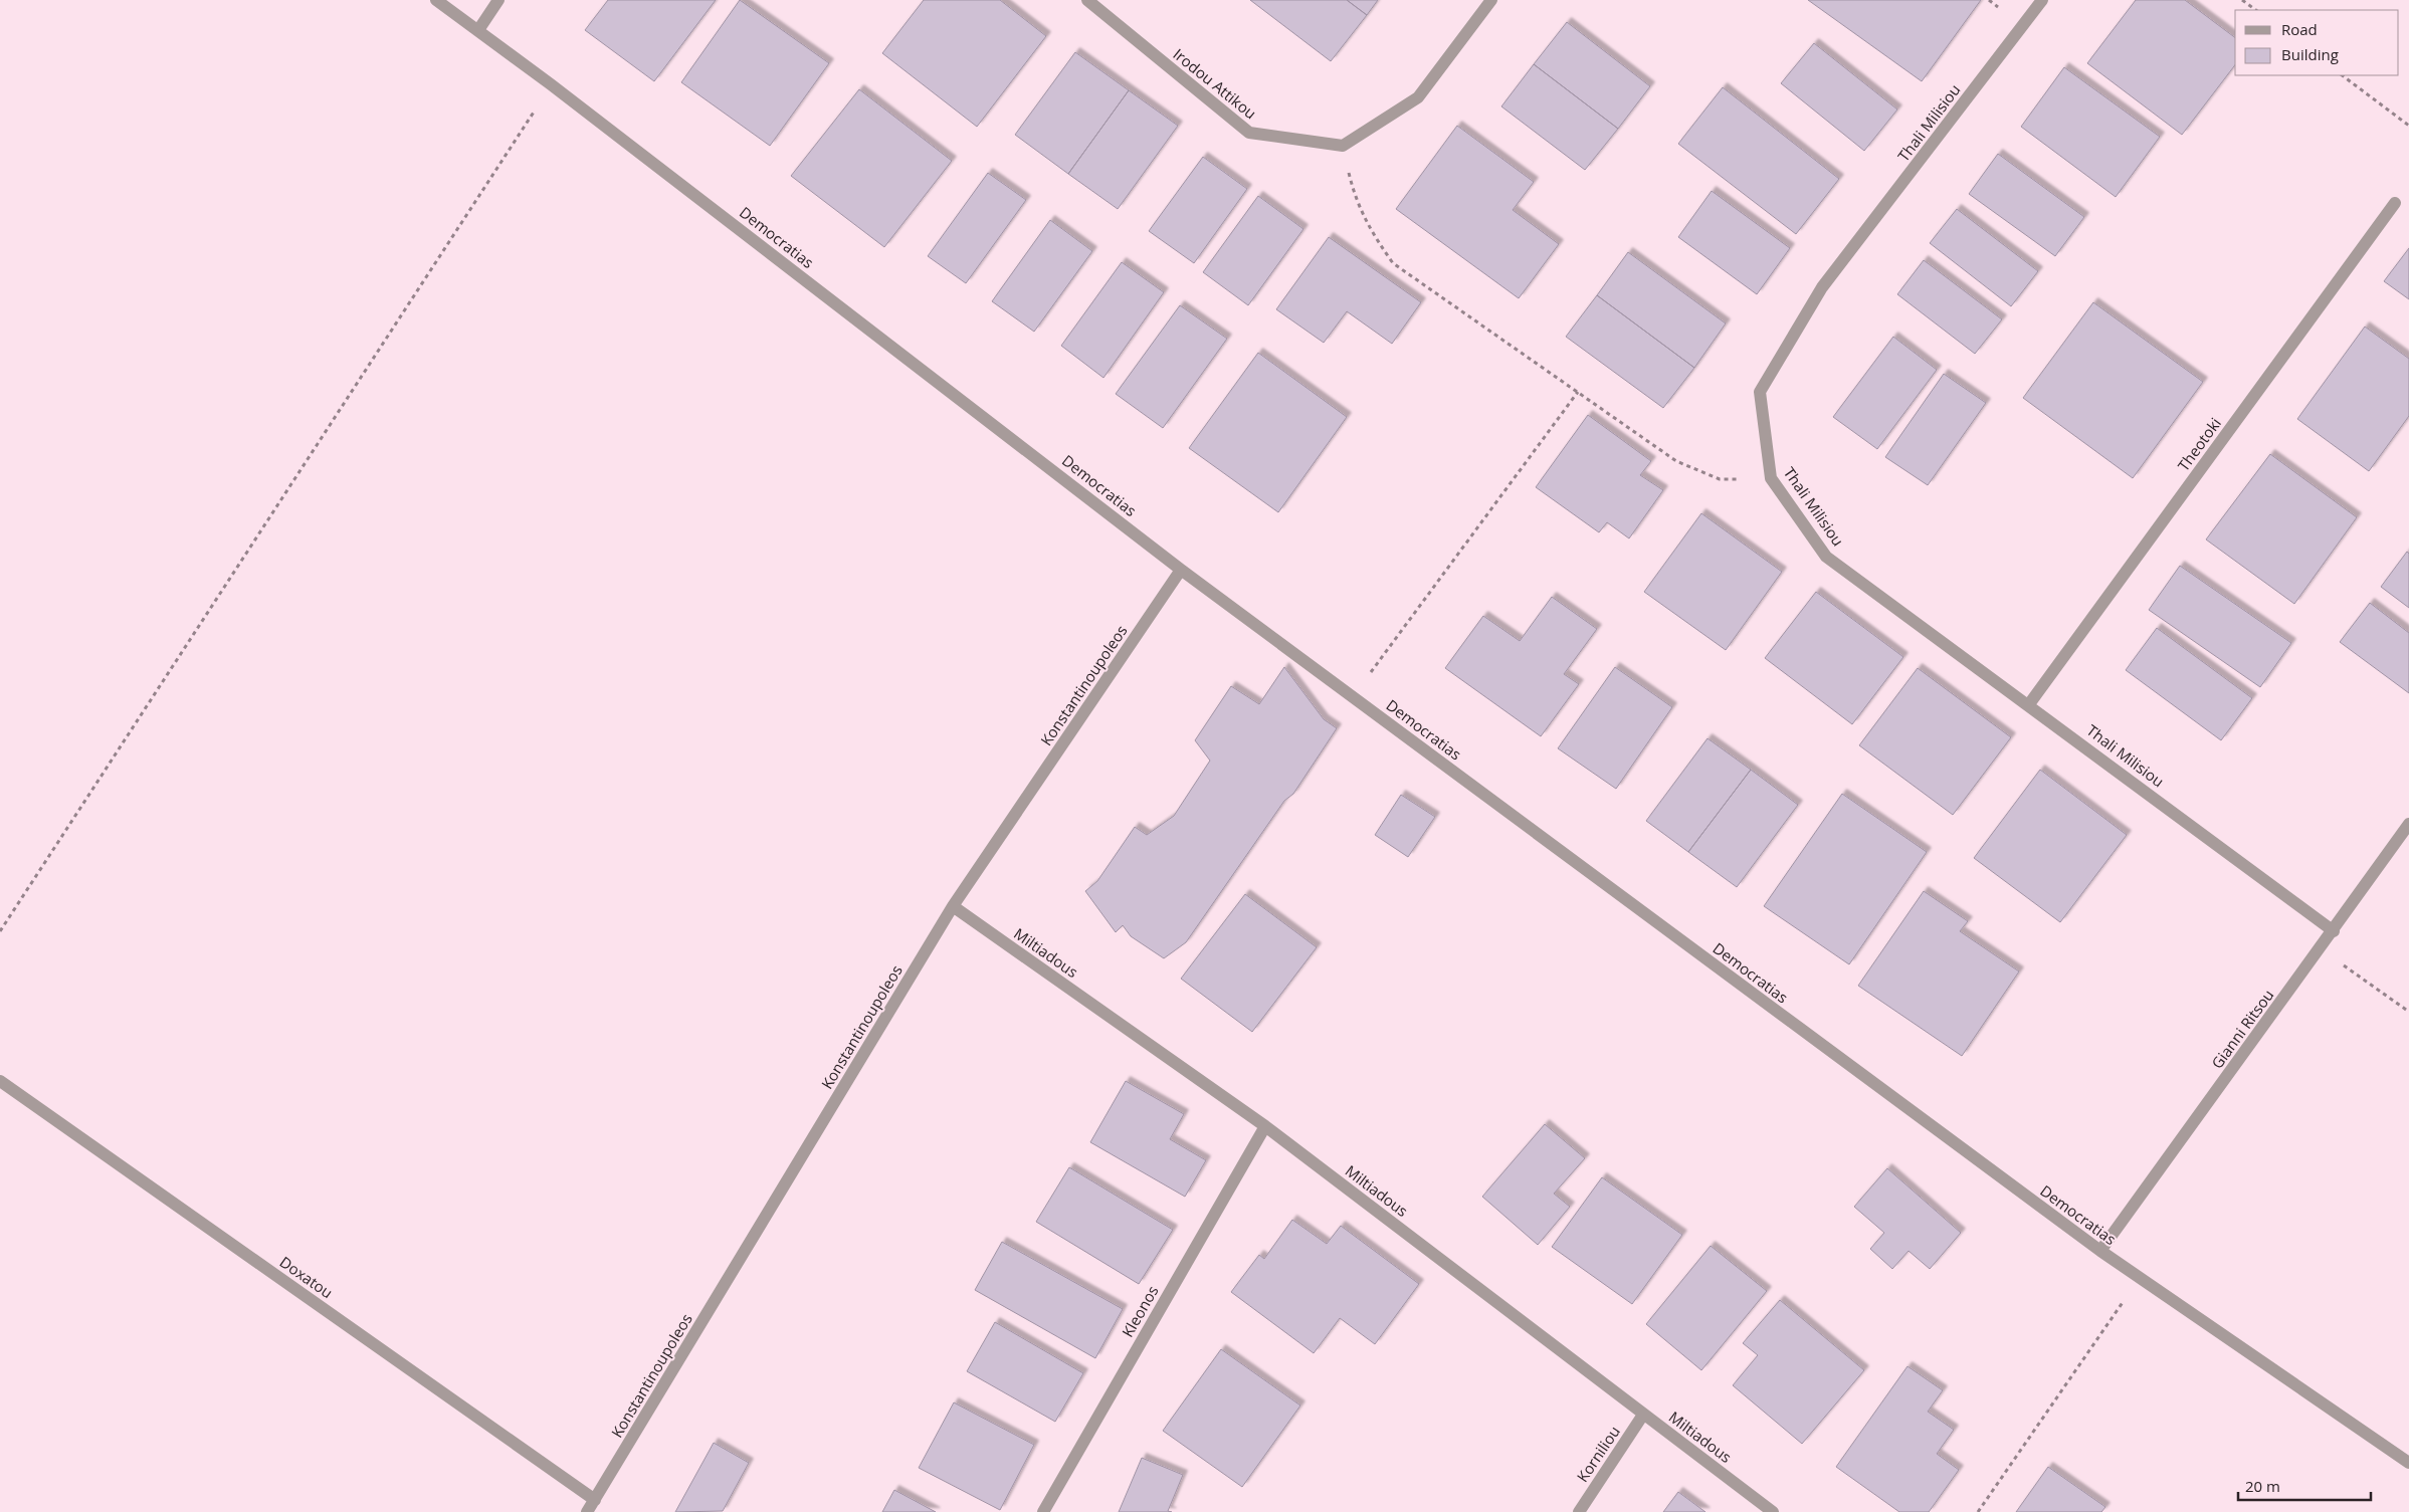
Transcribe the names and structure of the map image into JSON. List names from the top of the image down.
{
  "streets": {
    "street": [
      "Irodou Attikou",
      "Thali Milisiou",
      "Democratias",
      "Theotoki",
      "Konstantinoupoleos",
      "Miltiadous",
      "Gianni Ritsou",
      "Doxatou",
      "Kleonos",
      "Korniliou"
    ]
  },
  "crossings": [
    ["Thali Milisiou", "Theotoki"],
    ["Thali Milisiou", "Gianni Ritsou"],
    ["Democratias", "Konstantinoupoleos"],
    ["Democratias", "Gianni Ritsou"],
    ["Konstantinoupoleos", "Miltiadous"],
    ["Konstantinoupoleos", "Doxatou"],
    ["Miltiadous", "Kleonos"],
    ["Miltiadous", "Korniliou"]
  ],
  "legend": ["Road", "Building"],
  "scale_bar": "20 m"
}
